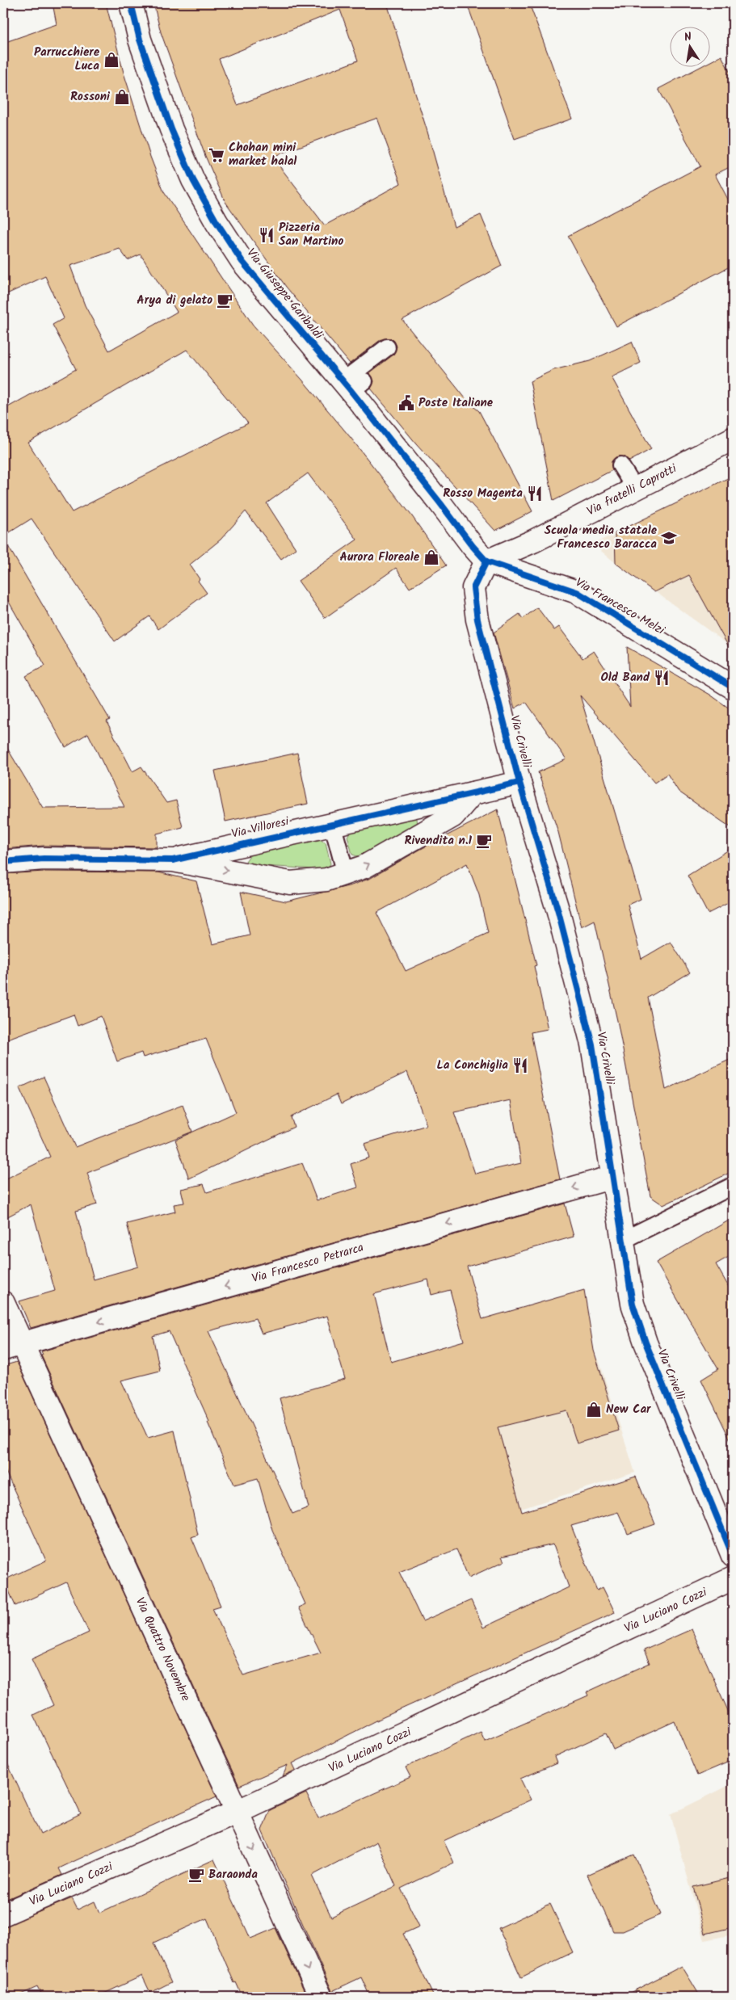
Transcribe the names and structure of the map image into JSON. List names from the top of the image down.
{
  "streets": {
    "street": [
      "Via Giuseppe Garibaldi",
      "Via fratelli Caprotti",
      "Via Francesco Melzi",
      "Via Crivelli",
      "Via Villoresi",
      "Via Francesco Petrarca",
      "Via Luciano Cozzi",
      "Via Quattro Novembre"
    ]
  },
  "crossings": [
    ["Via Giuseppe Garibaldi", "Via fratelli Caprotti"],
    ["Via Giuseppe Garibaldi", "Via Francesco Melzi"],
    ["Via Giuseppe Garibaldi", "Via Crivelli"],
    ["Via fratelli Caprotti", "Via Francesco Melzi"],
    ["Via fratelli Caprotti", "Via Crivelli"],
    ["Via Francesco Melzi", "Via Crivelli"],
    ["Via Crivelli", "Via Villoresi"],
    ["Via Crivelli", "Via Francesco Petrarca"],
    ["Via Francesco Petrarca", "Via Quattro Novembre"],
    ["Via Luciano Cozzi", "Via Quattro Novembre"]
  ],
  "one_way": ["Via Francesco Petrarca"],
  "places": {
    "shop": [
      "Parrucchiere Luca",
      "Rossoni",
      "Aurora Floreale",
      "New Car"
    ],
    "supermarket": ["Chohan mini market halal"],
    "restaurant": [
      "Pizzeria San Martino",
      "Rosso Magenta",
      "Old Band",
      "La Conchiglia"
    ],
    "cafe": ["Arya di gelato", "Rivendita n.1", "Baraonda"],
    "public building": ["Poste Italiane"],
    "school or university": ["Scuola media statale Francesco Baracca"]
  },
  "north": "top"
}
